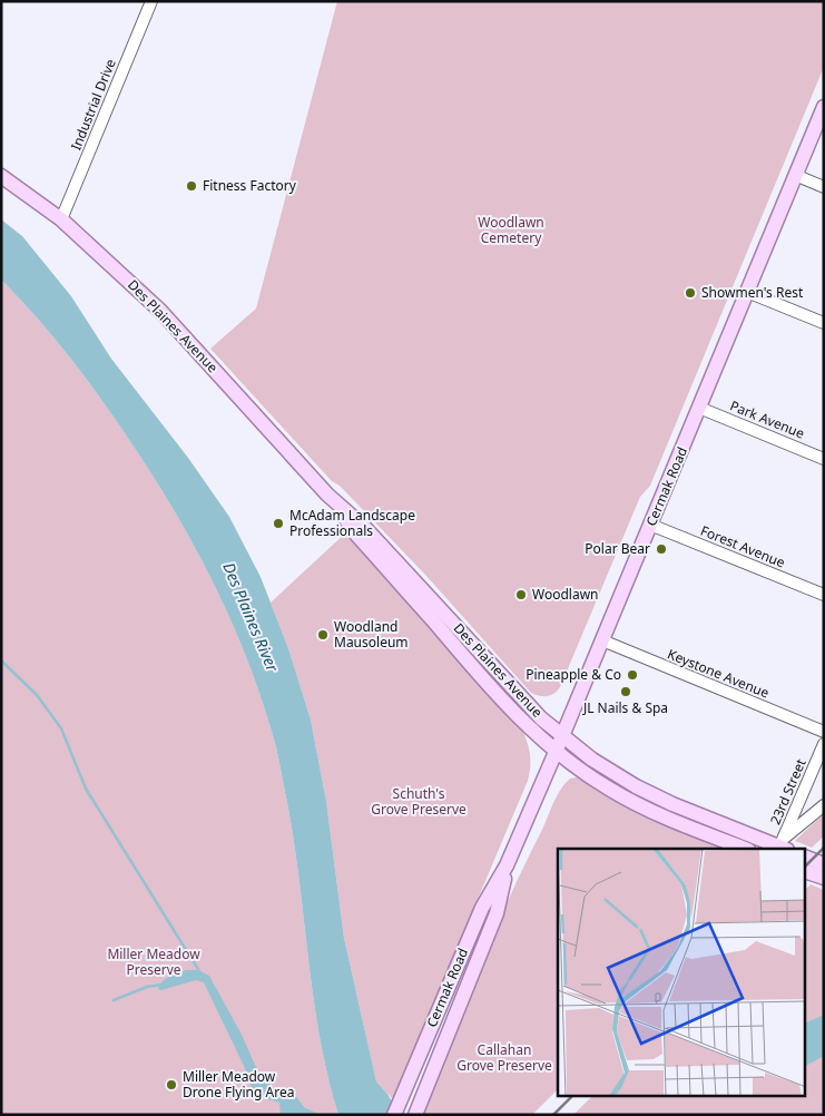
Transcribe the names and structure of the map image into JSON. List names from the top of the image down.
{
  "streets": {
    "main road": ["Des Plaines Avenue", "Cermak Road"],
    "street": [
      "Industrial Drive",
      "Park Avenue",
      "Forest Avenue",
      "Keystone Avenue",
      "23rd Street"
    ]
  },
  "crossings": [
    ["Industrial Drive", "Des Plaines Avenue"],
    ["Des Plaines Avenue", "Cermak Road"],
    ["Des Plaines Avenue", "23rd Street"],
    ["Park Avenue", "Cermak Road"],
    ["Cermak Road", "Forest Avenue"],
    ["Cermak Road", "Keystone Avenue"]
  ],
  "water": ["Des Plaines River"],
  "parks": [
    "Woodlawn Cemetery",
    "Schuth's Grove Preserve",
    "Miller Meadow Preserve",
    "Callahan Grove Preserve"
  ],
  "places": [
    "Fitness Factory",
    "Showmen's Rest",
    "McAdam Landscape Professionals",
    "Polar Bear",
    "Woodlawn",
    "Woodland Mausoleum",
    "Pineapple & Co",
    "JL Nails & Spa",
    "Miller Meadow Drone Flying Area"
  ]
}
